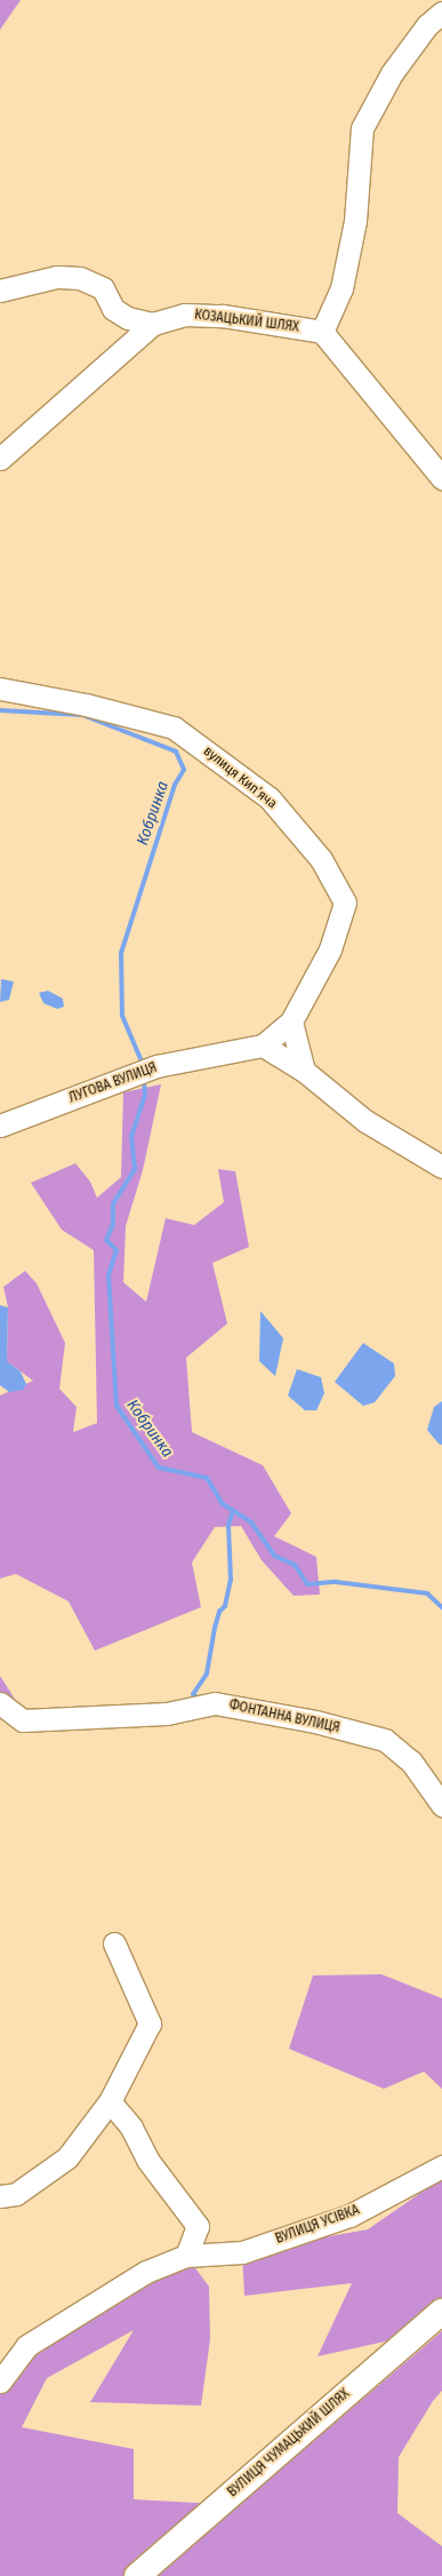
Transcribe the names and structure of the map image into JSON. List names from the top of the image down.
{
  "streets": {
    "main road": ["ВУЛИЦЯ ЧУМАЦЬКИЙ ШЛЯХ"],
    "street": [
      "КОЗАЦЬКИЙ ШЛЯХ",
      "вулиця Кипʼяча",
      "ЛУГОВА ВУЛИЦЯ",
      "ФОНТАННА ВУЛИЦЯ",
      "ВУЛИЦЯ УСІВКА"
    ]
  },
  "water": ["Кобринка"]
}
